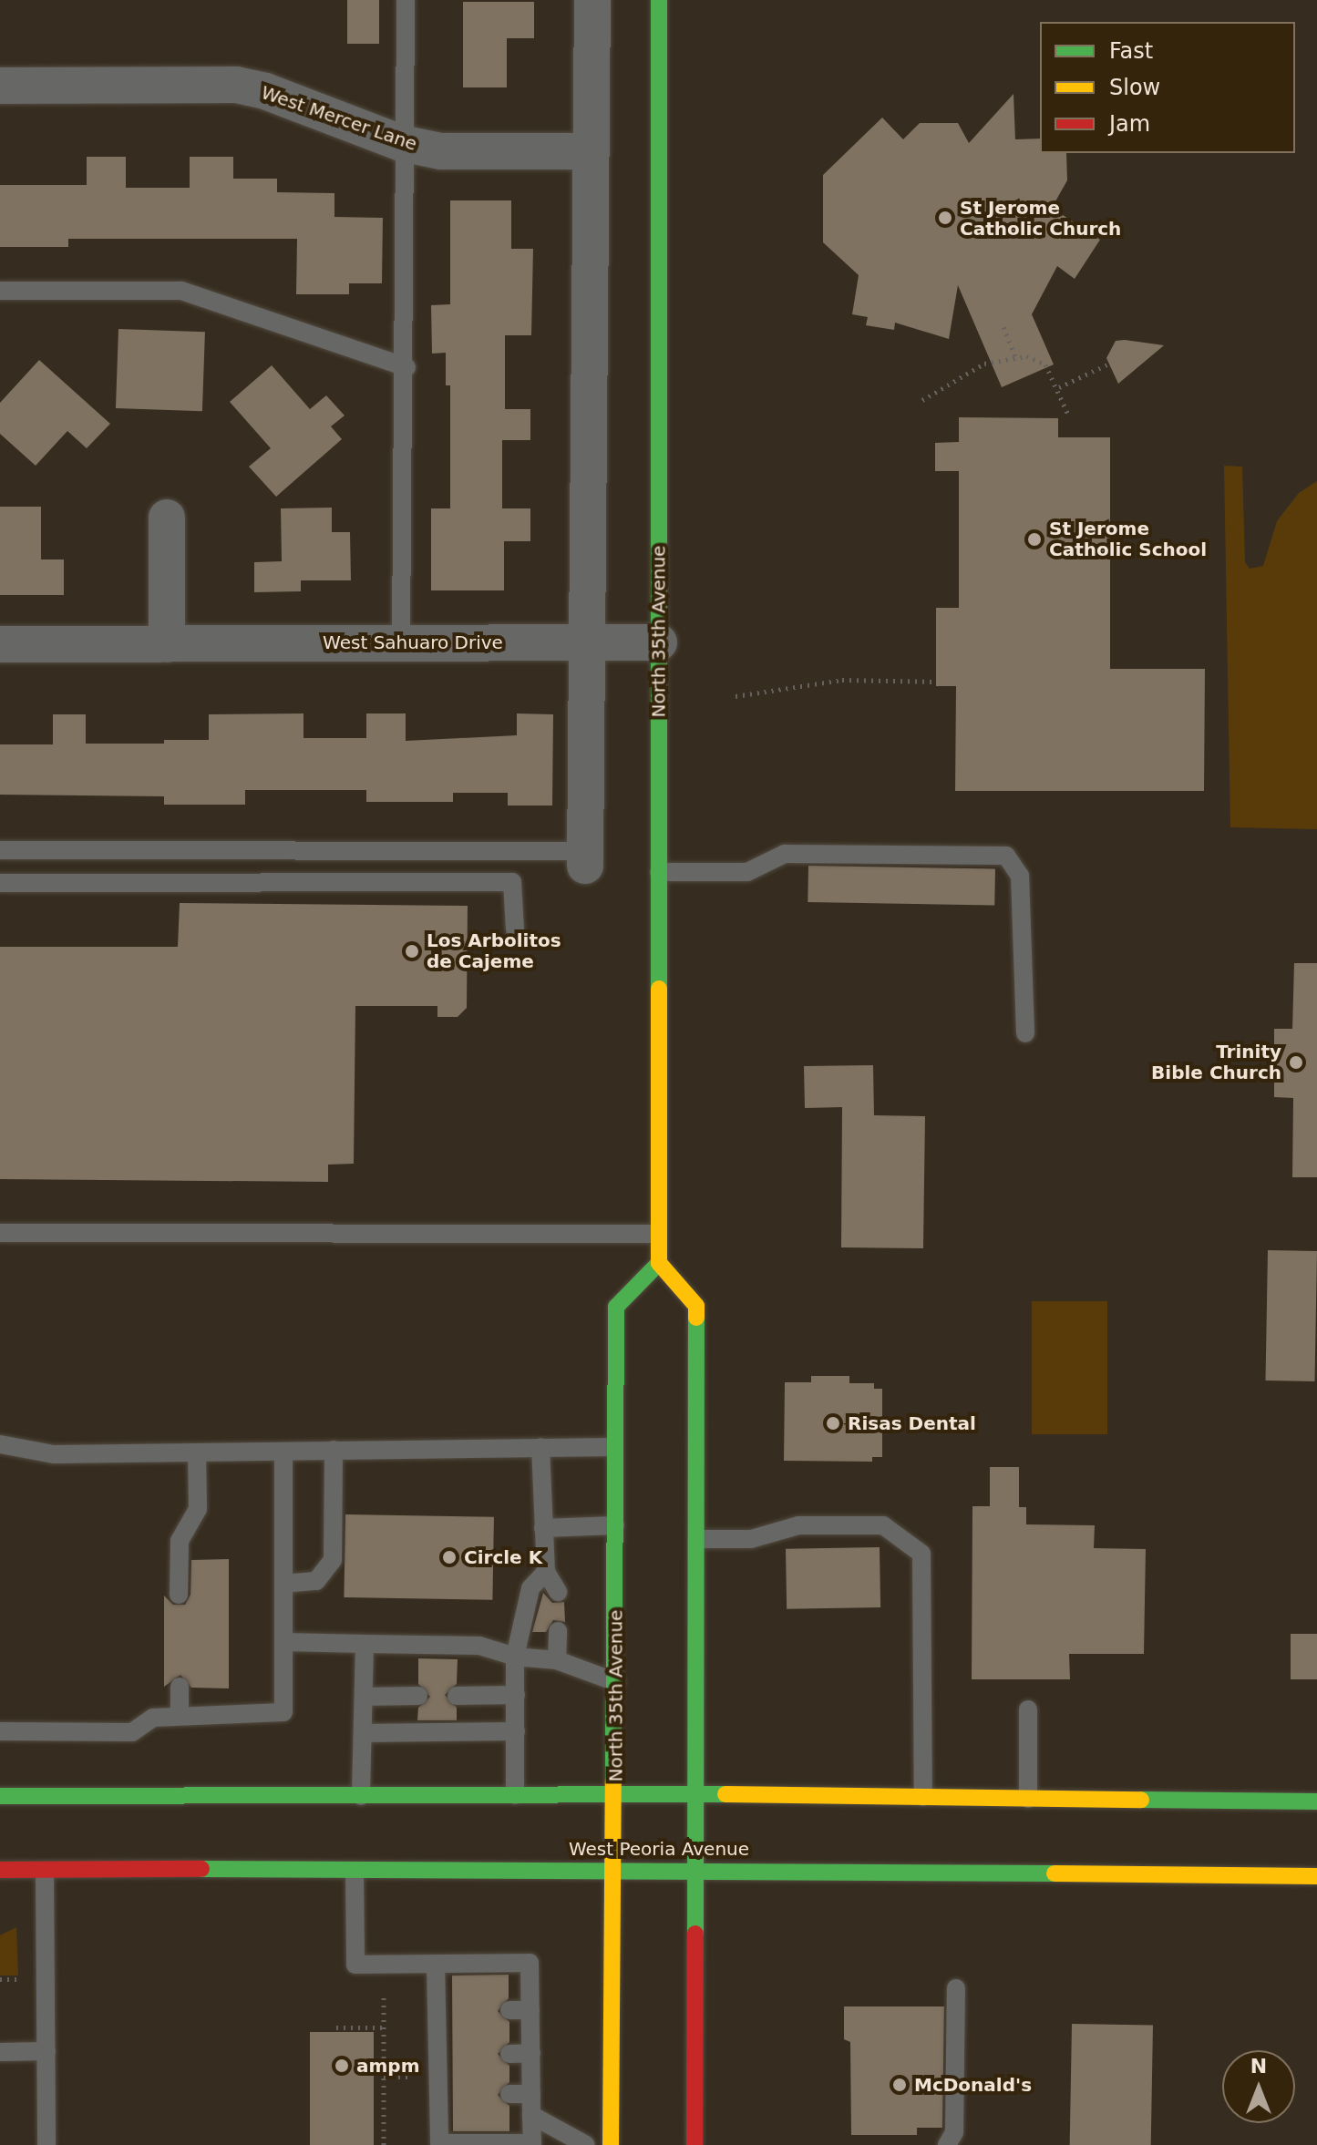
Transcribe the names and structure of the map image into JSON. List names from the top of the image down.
{
  "streets": {
    "main road": ["North 35th Avenue", "West Peoria Avenue"],
    "street": ["West Mercer Lane", "West Sahuaro Drive"]
  },
  "crossings": [
    ["North 35th Avenue", "West Sahuaro Drive"],
    ["North 35th Avenue", "West Peoria Avenue"]
  ],
  "places": [
    "St Jerome Catholic Church",
    "St Jerome Catholic School",
    "Los Arbolitos de Cajeme",
    "Trinity Bible Church",
    "Risas Dental",
    "Circle K",
    "ampm",
    "McDonald's"
  ],
  "legend": ["Fast", "Slow", "Jam"],
  "north": "top"
}
